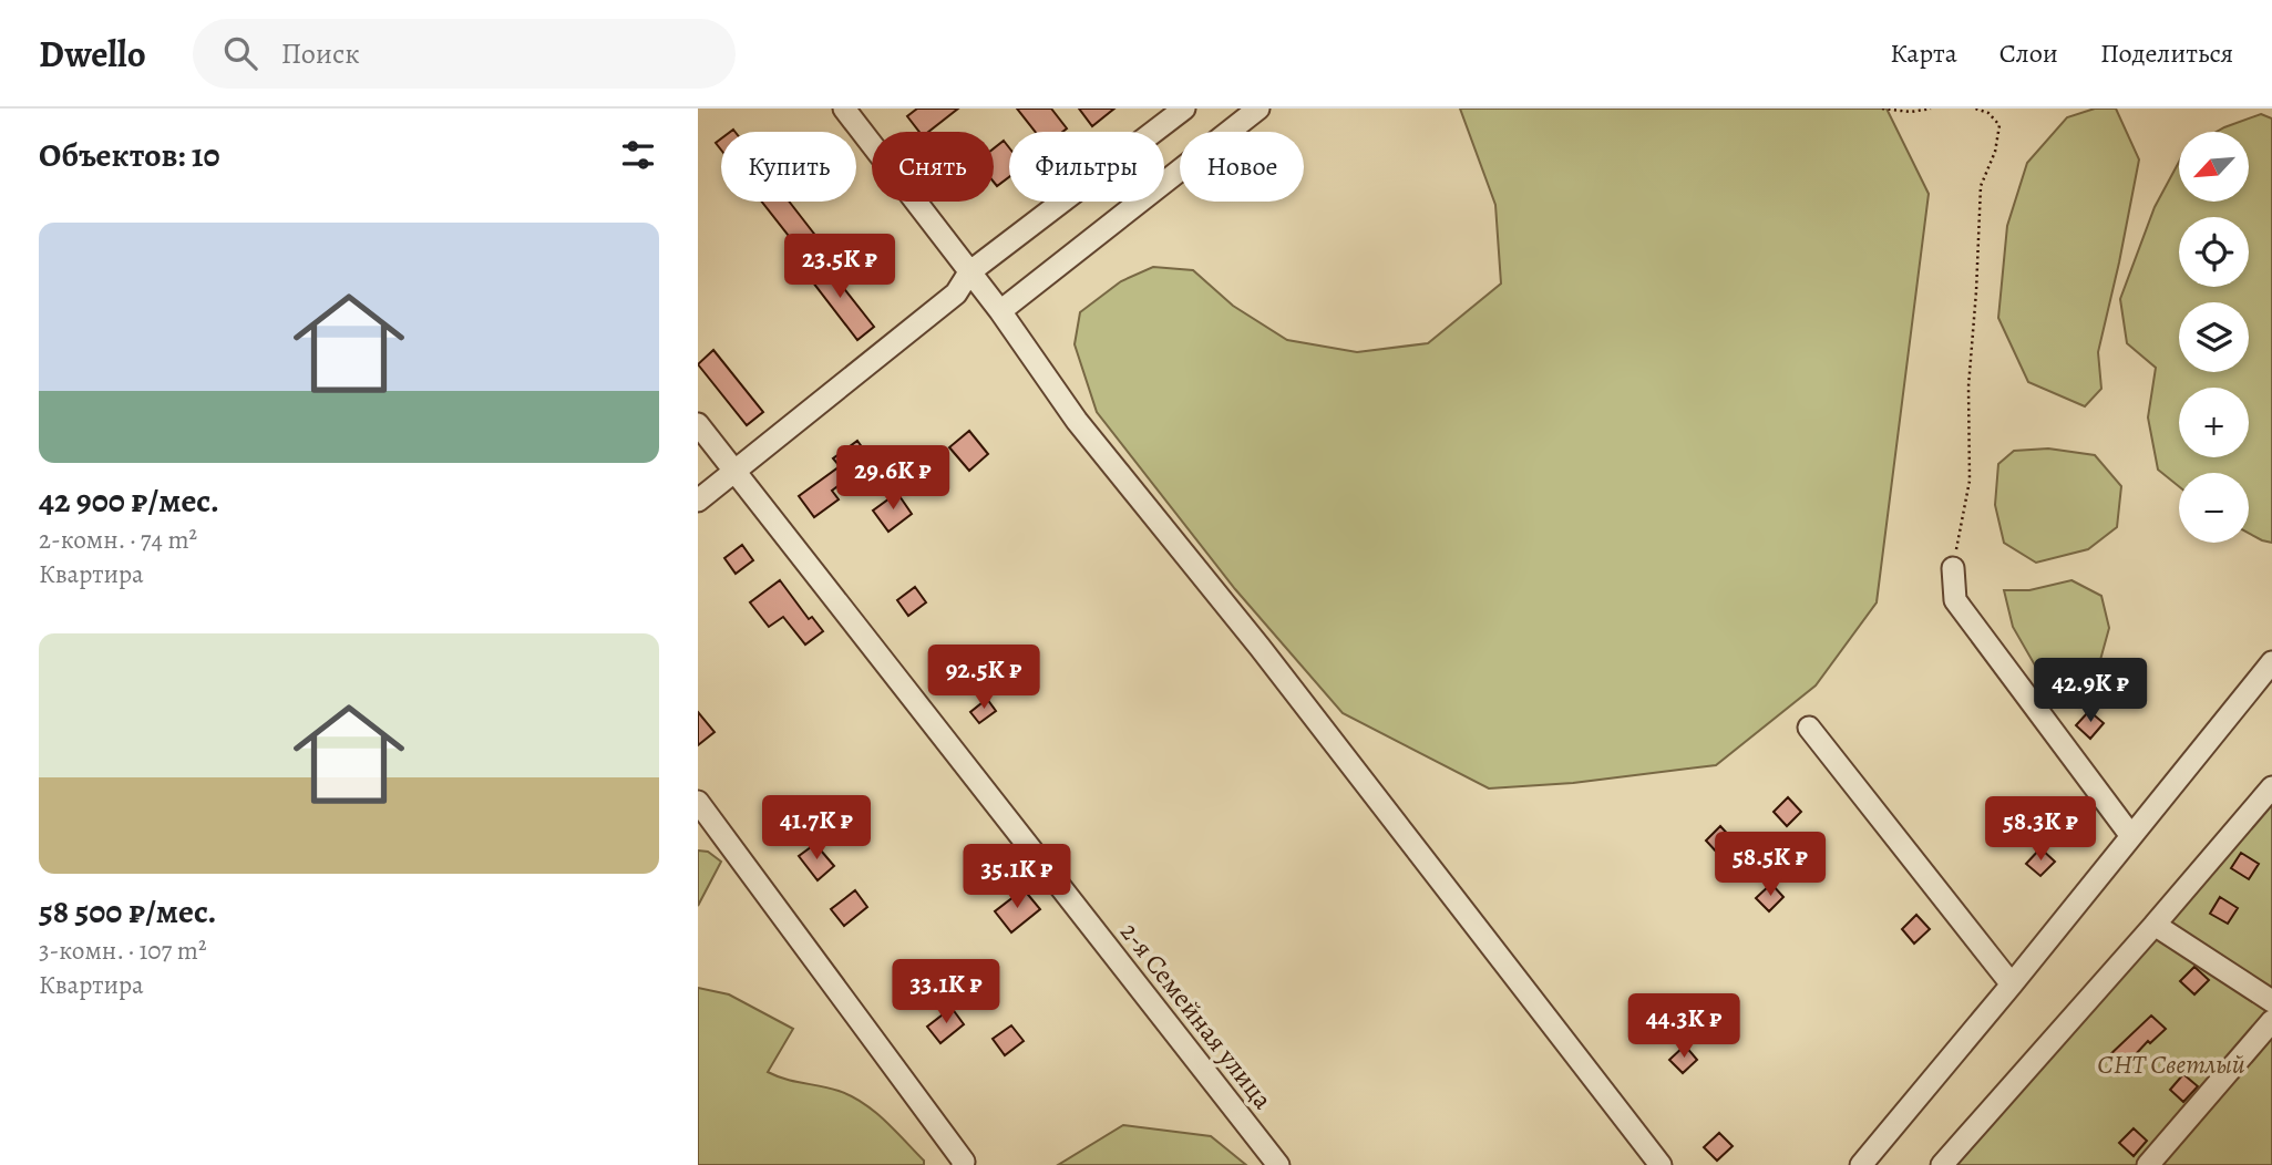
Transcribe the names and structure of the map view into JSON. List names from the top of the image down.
{
  "streets": {
    "street": ["2-я Семейная улица"]
  },
  "parks": ["СНТ Светлый"],
  "north": "bottom left",
  "page": {
    "header": "Dwello",
    "search": "Поиск",
    "nav": ["Карта", "Слои", "Поделиться"],
    "heading": "Объектов: 10",
    "map_buttons": ["+", "−"],
    "chip": [
      "Купить",
      "Снять",
      "Фильтры",
      "Новое"
    ],
    "list": [
      {
        "name": "42 900 ₽/мес.",
        "note": "2-комн. · 74 m² · Квартира"
      },
      {
        "name": "58 500 ₽/мес.",
        "note": "3-комн. · 107 m² · Квартира"
      }
    ],
    "price": [
      "23.5K ₽",
      "29.6K ₽",
      "92.5K ₽",
      "42.9K ₽",
      "41.7K ₽",
      "58.3K ₽",
      "58.5K ₽",
      "35.1K ₽",
      "33.1K ₽",
      "44.3K ₽"
    ]
  }
}
